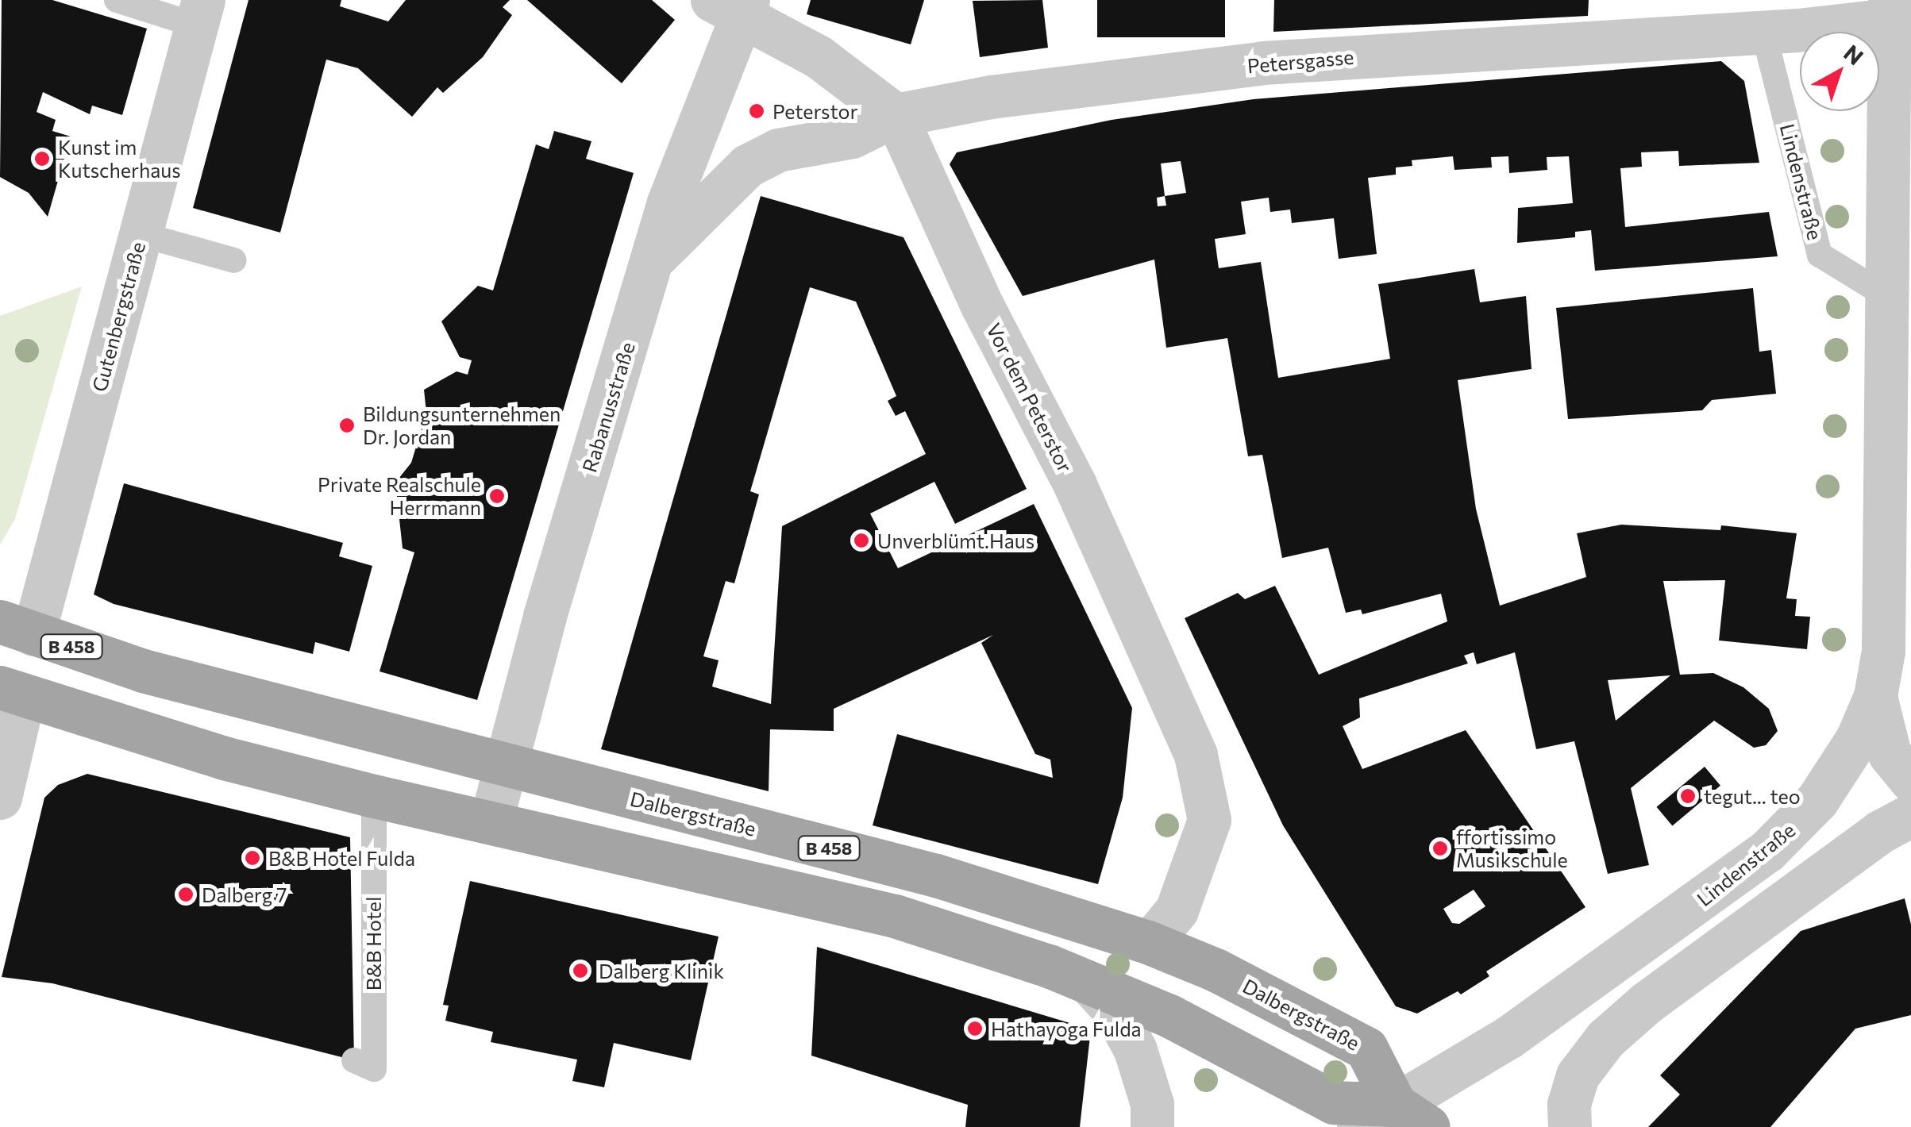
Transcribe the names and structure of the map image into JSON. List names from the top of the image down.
{
  "streets": {
    "main road": ["B 458", "Dalbergstraße"],
    "street": [
      "Petersgasse",
      "Lindenstraße",
      "Gutenbergstraße",
      "Vor dem Peterstor",
      "Rabanusstraße"
    ],
    "lane": ["B&B Hotel"]
  },
  "crossings": [
    ["Petersgasse", "Lindenstraße"],
    ["Petersgasse", "Vor dem Peterstor"],
    ["Lindenstraße", "B 458"],
    ["Lindenstraße", "Dalbergstraße"],
    ["Gutenbergstraße", "Dalbergstraße"],
    ["Vor dem Peterstor", "Dalbergstraße"],
    ["Rabanusstraße", "B 458"],
    ["Rabanusstraße", "Dalbergstraße"],
    ["B 458", "Dalbergstraße"],
    ["B 458", "B&B Hotel"]
  ],
  "places": [
    "Peterstor",
    "Kunst im Kutscherhaus",
    "Bildungsunternehmen Dr. Jordan",
    "Private Realschule Herrmann",
    "Unverblümt.Haus",
    "tegut… teo",
    "ffortissimo Musikschule",
    "B&B Hotel Fulda",
    "Dalberg 7",
    "Dalberg Klinik",
    "Hathayoga Fulda"
  ],
  "north": "top right"
}
